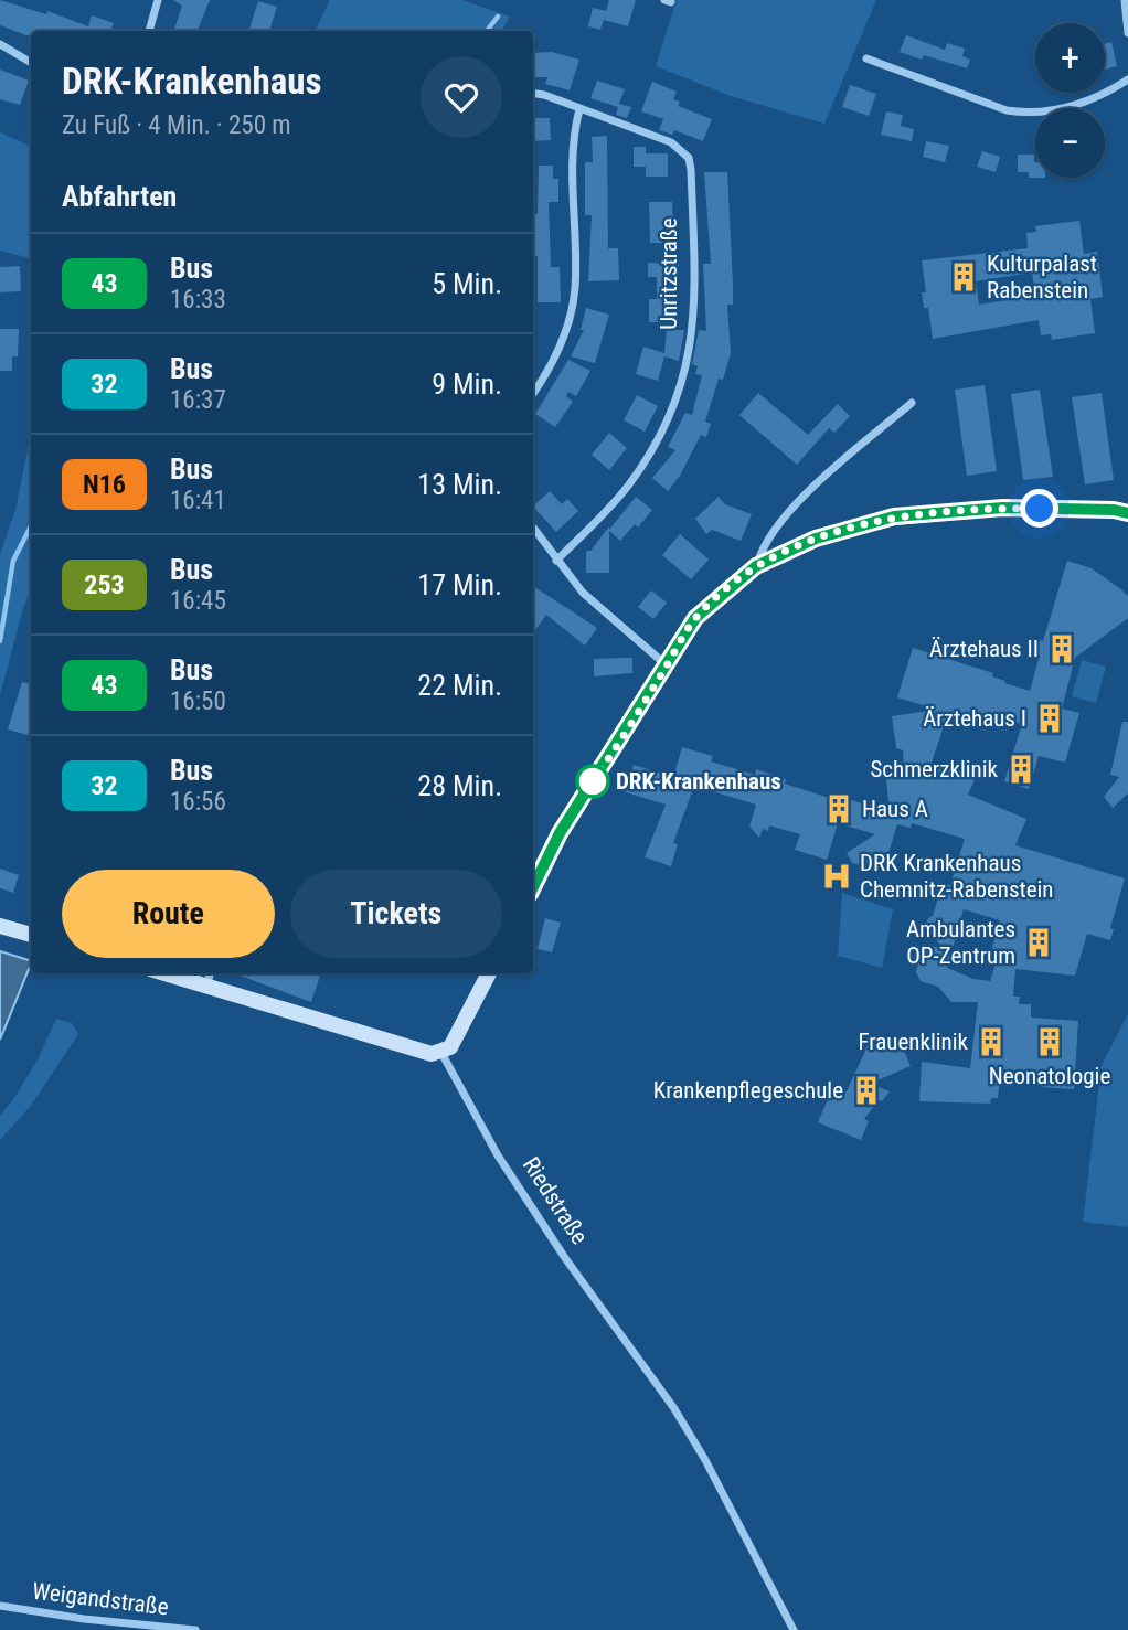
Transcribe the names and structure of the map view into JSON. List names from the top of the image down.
{
  "streets": {
    "street": ["Unritzstraße", "Riedstraße", "Weigandstraße"]
  },
  "places": {
    "building": [
      "Kulturpalast Rabenstein",
      "Ärztehaus II",
      "Ärztehaus I",
      "Schmerzklinik",
      "Haus A",
      "Ambulantes OP-Zentrum",
      "Frauenklinik",
      "Neonatologie",
      "Krankenpflegeschule"
    ],
    "other": ["DRK-Krankenhaus"],
    "hospital": ["DRK Krankenhaus Chemnitz-Rabenstein"]
  },
  "lines": ["bus line 43"],
  "page": {
    "map_buttons": ["+", "−"],
    "heading": [
      ["DRK-Krankenhaus", "Zu Fuß · 4 Min. · 250 m"],
      "Abfahrten"
    ],
    "list": [
      {
        "mark": "43",
        "name": "Bus",
        "note": "16:33",
        "value": "5 Min."
      },
      {
        "mark": "32",
        "name": "Bus",
        "note": "16:37",
        "value": "9 Min."
      },
      {
        "mark": "N16",
        "name": "Bus",
        "note": "16:41",
        "value": "13 Min."
      },
      {
        "mark": "253",
        "name": "Bus",
        "note": "16:45",
        "value": "17 Min."
      },
      {
        "mark": "43",
        "name": "Bus",
        "note": "16:50",
        "value": "22 Min."
      },
      {
        "mark": "32",
        "name": "Bus",
        "note": "16:56",
        "value": "28 Min."
      }
    ],
    "buttons": ["Route", "Tickets"]
  }
}
